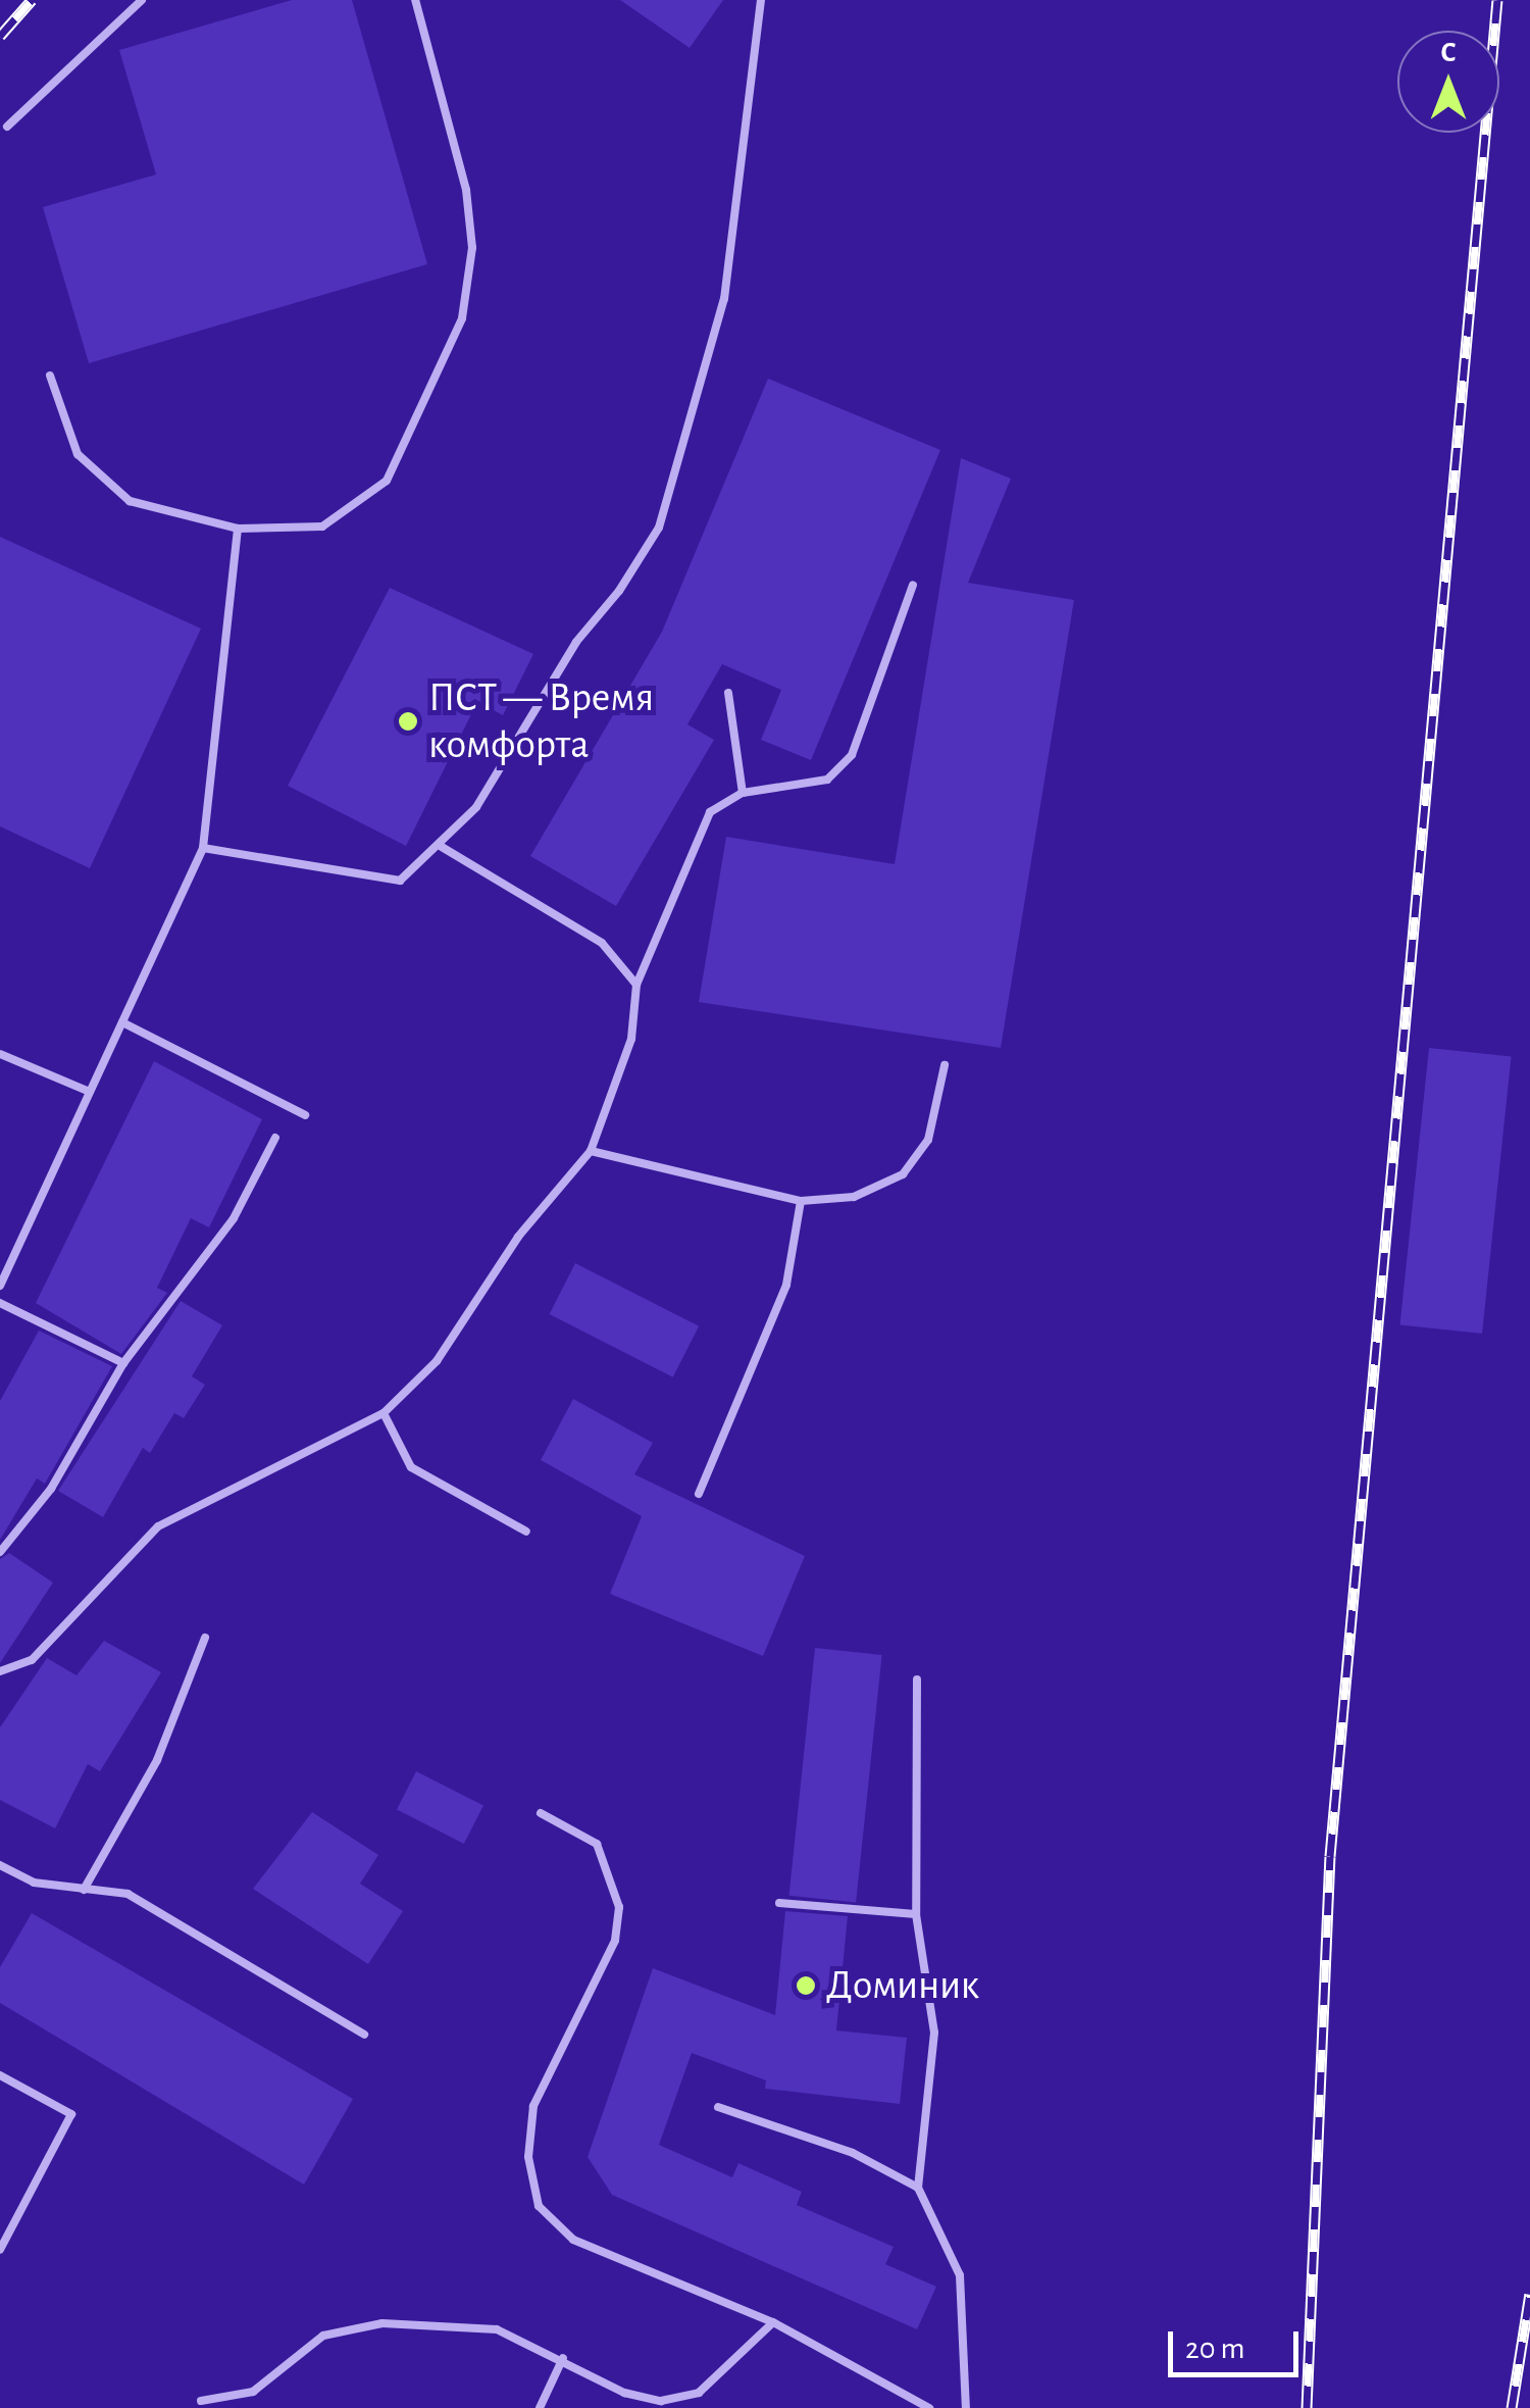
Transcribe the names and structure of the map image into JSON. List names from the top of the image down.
{
  "places": ["ПСТ — Время комфорта", "Доминик"],
  "scale_bar": "20 m",
  "north": "top"
}
